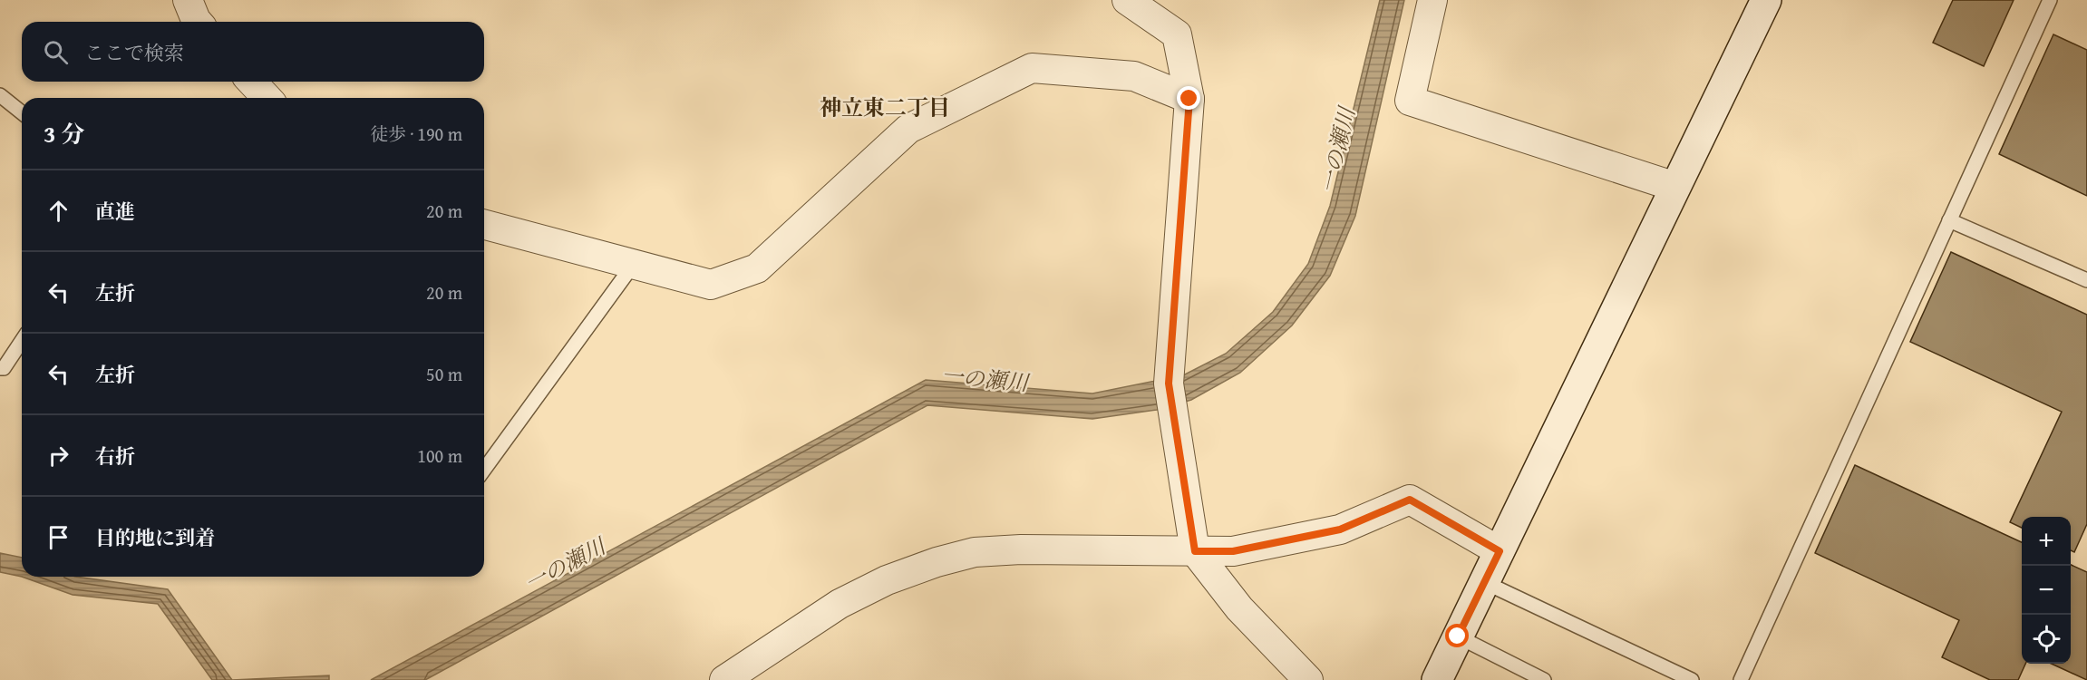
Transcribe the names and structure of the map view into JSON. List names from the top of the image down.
{
  "districts": ["神立東二丁目"],
  "water": ["一の瀬川"],
  "page": {
    "search": "ここで検索",
    "heading": ["3 分", "徒歩 · 190 m"],
    "list": [
      ["直進", "20 m"],
      ["左折", "20 m"],
      ["左折", "50 m"],
      ["右折", "100 m"],
      "目的地に到着"
    ],
    "map_buttons": ["+", "−"]
  }
}
